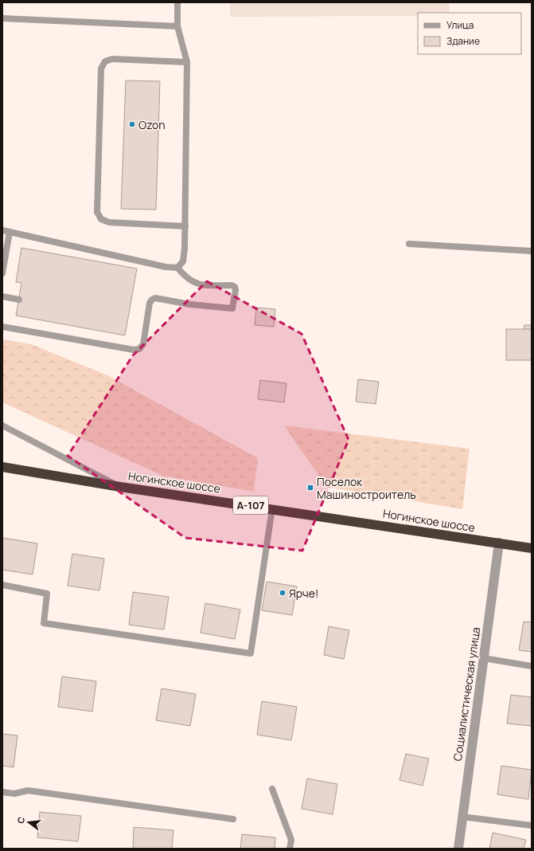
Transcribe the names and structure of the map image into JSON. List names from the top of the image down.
{
  "streets": {
    "highway": ["Ногинское шоссе", "А-107"],
    "street": ["Социалистическая улица"]
  },
  "crossings": [
    ["Ногинское шоссе", "Социалистическая улица"]
  ],
  "places": {
    "other": ["Ozon", "Ярче!"],
    "transit": ["Поселок Машиностроитель"]
  },
  "legend": ["Улица", "Здание"],
  "north": "left"
}
